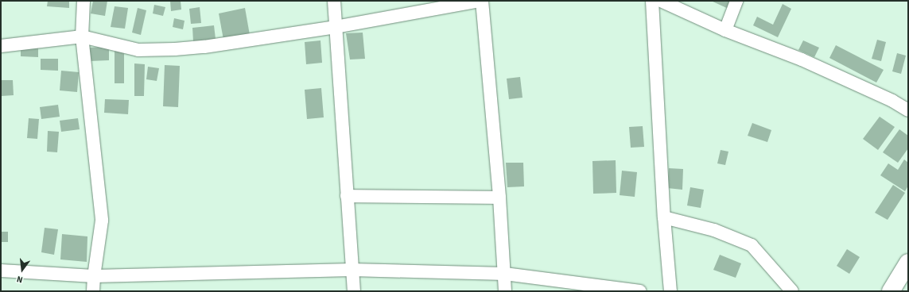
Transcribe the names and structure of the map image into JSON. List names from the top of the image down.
{
  "north": "bottom"
}
